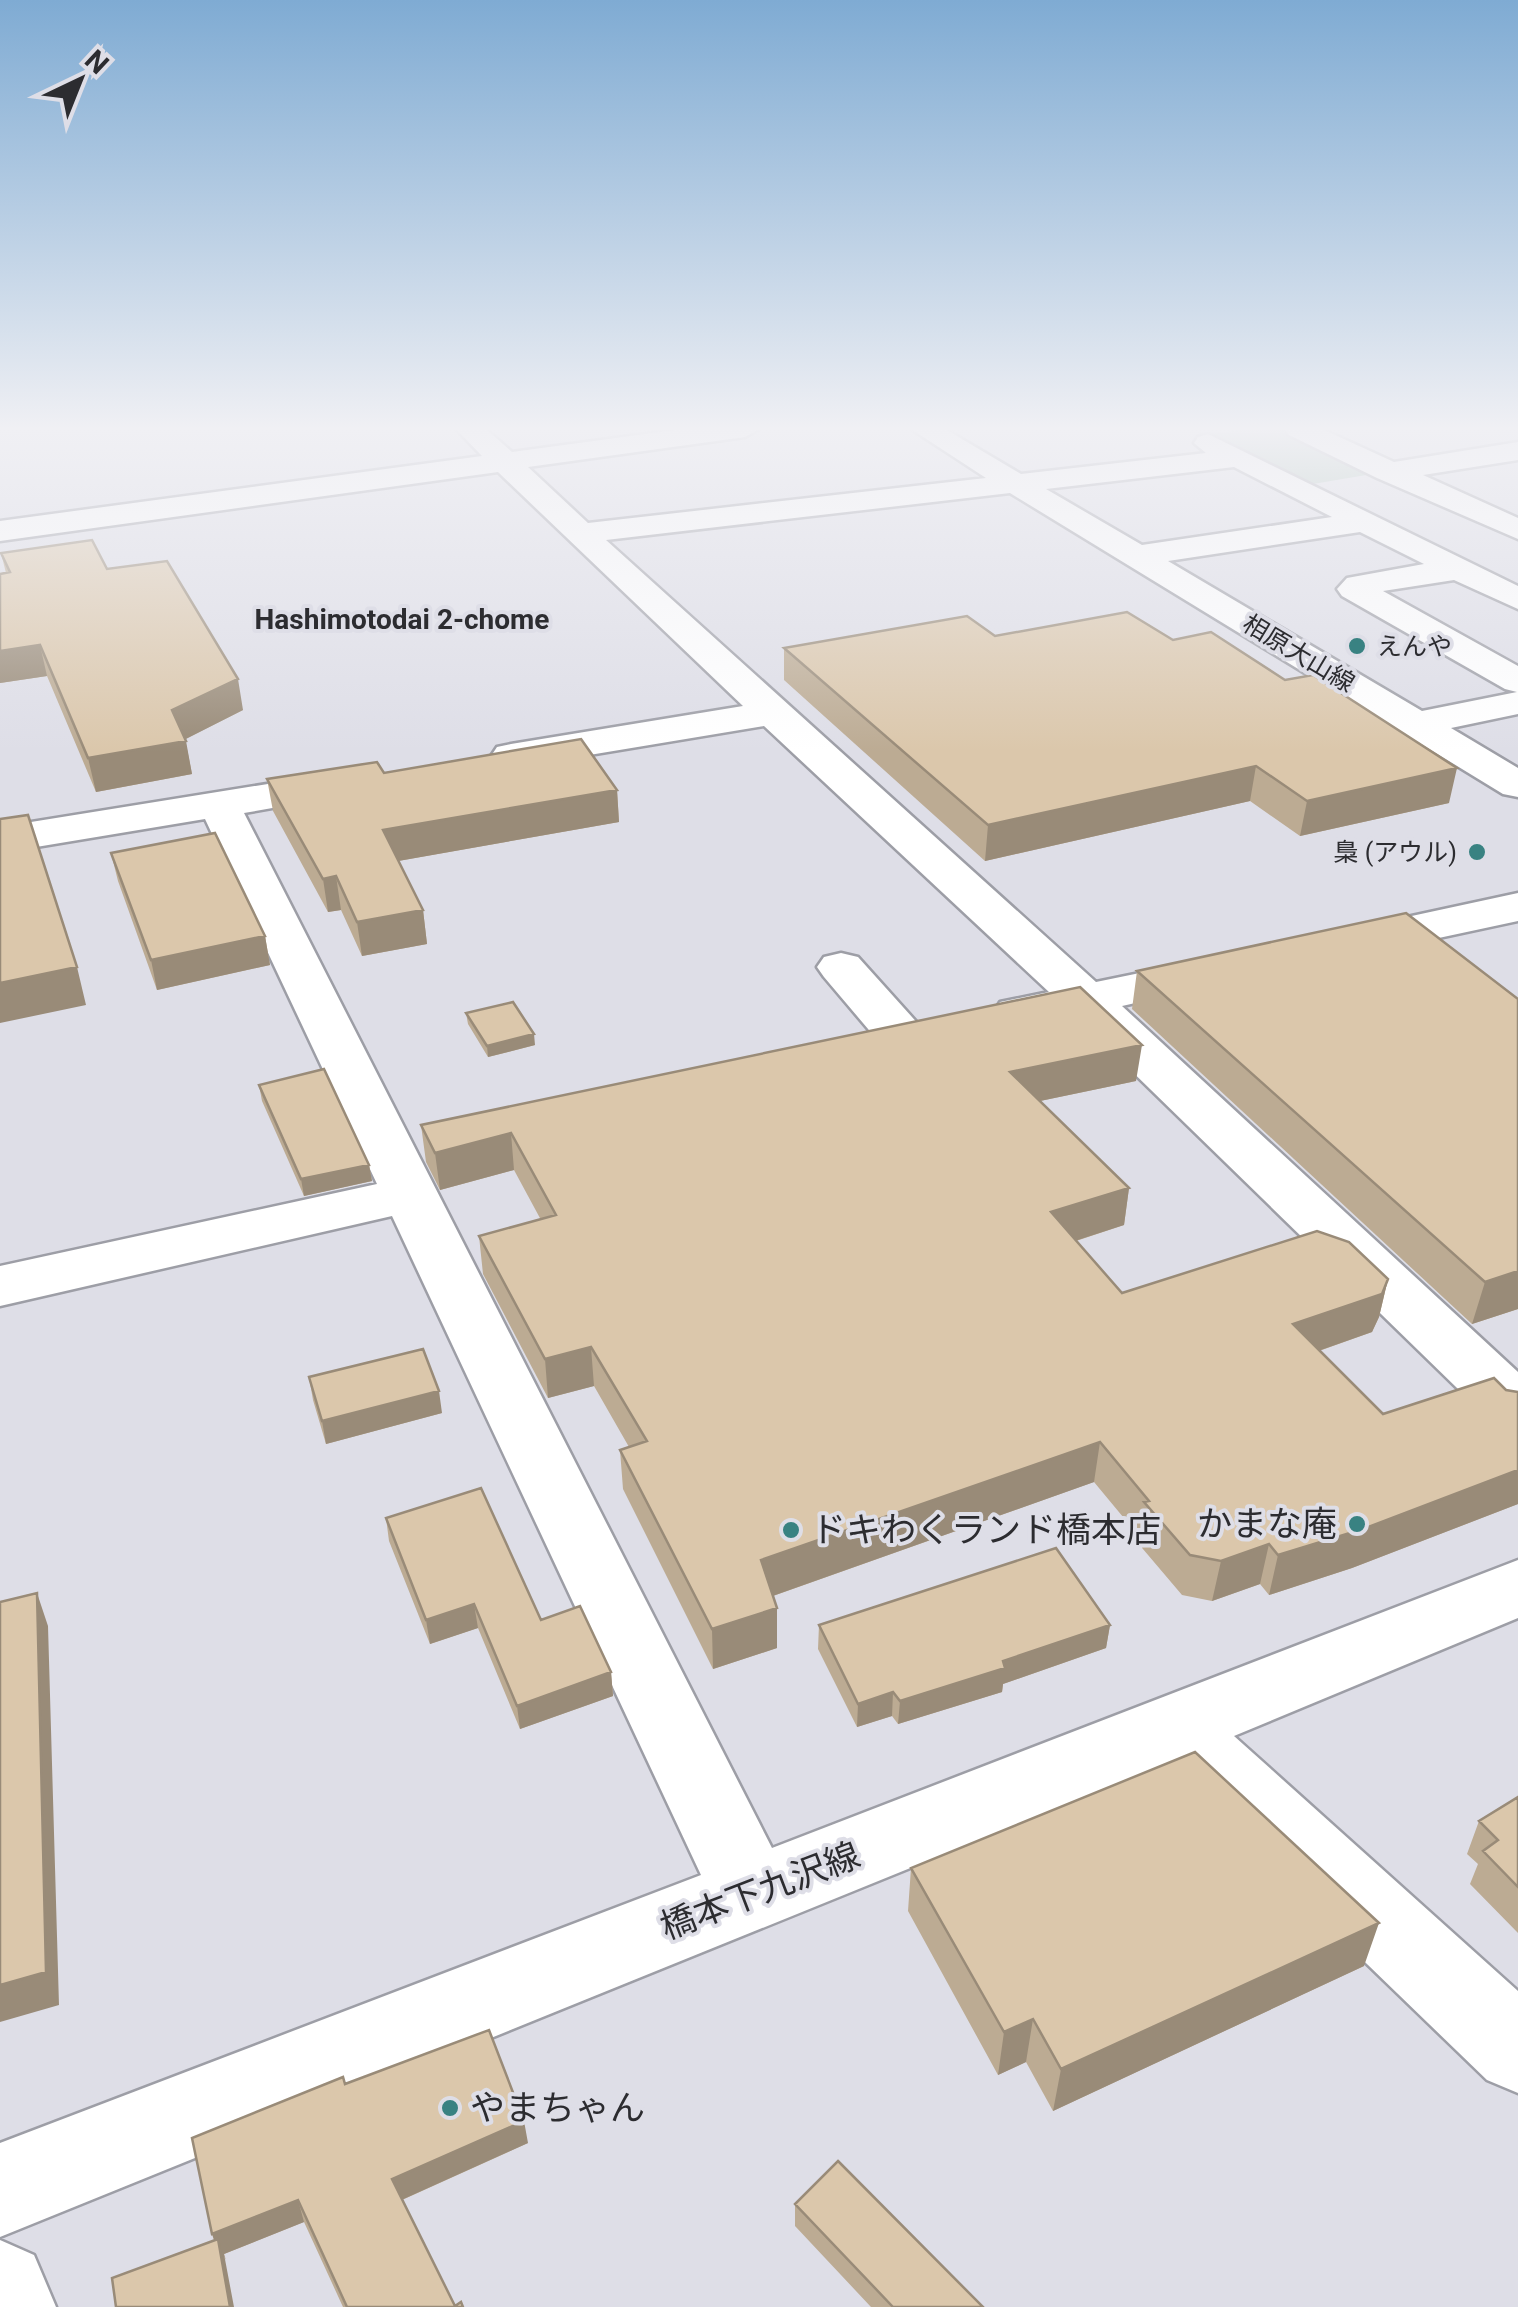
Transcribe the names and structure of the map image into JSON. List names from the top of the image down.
{
  "streets": {
    "street": ["相原大山線", "橋本下九沢線"]
  },
  "districts": ["Hashimotodai 2-chome"],
  "places": [
    "えんや",
    "梟 (アウル)",
    "かまな庵",
    "ドキわくランド橋本店",
    "やまちゃん"
  ],
  "north": "top right"
}
